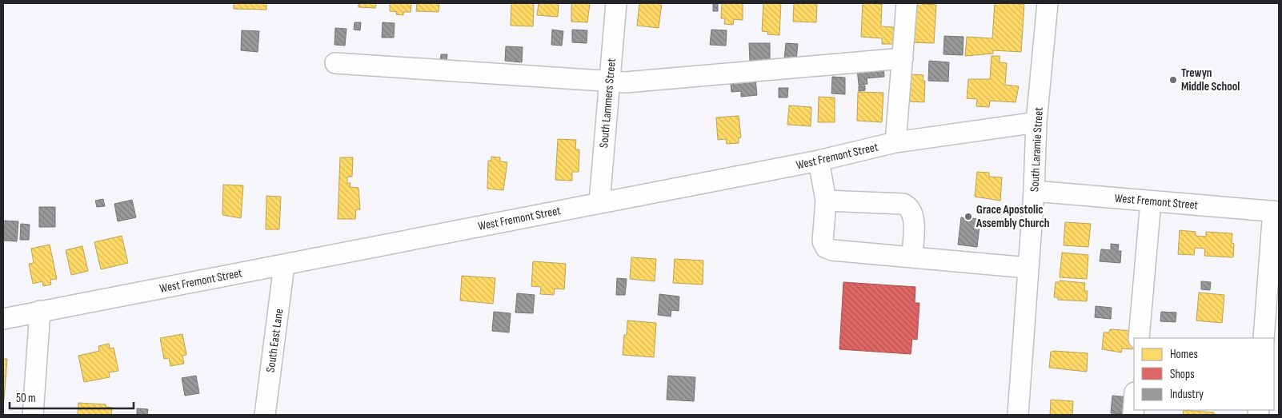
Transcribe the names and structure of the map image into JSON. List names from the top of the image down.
{
  "streets": {
    "street": [
      "South Lammers Street",
      "South Laramie Street",
      "West Fremont Street",
      "South East Lane"
    ]
  },
  "crossings": [
    ["South Lammers Street", "West Fremont Street"],
    ["South Laramie Street", "West Fremont Street"],
    ["West Fremont Street", "South East Lane"]
  ],
  "places": ["Trewyn Middle School", "Grace Apostolic Assembly Church"],
  "legend": ["Homes", "Shops", "Industry"],
  "scale_bar": "50 m"
}
